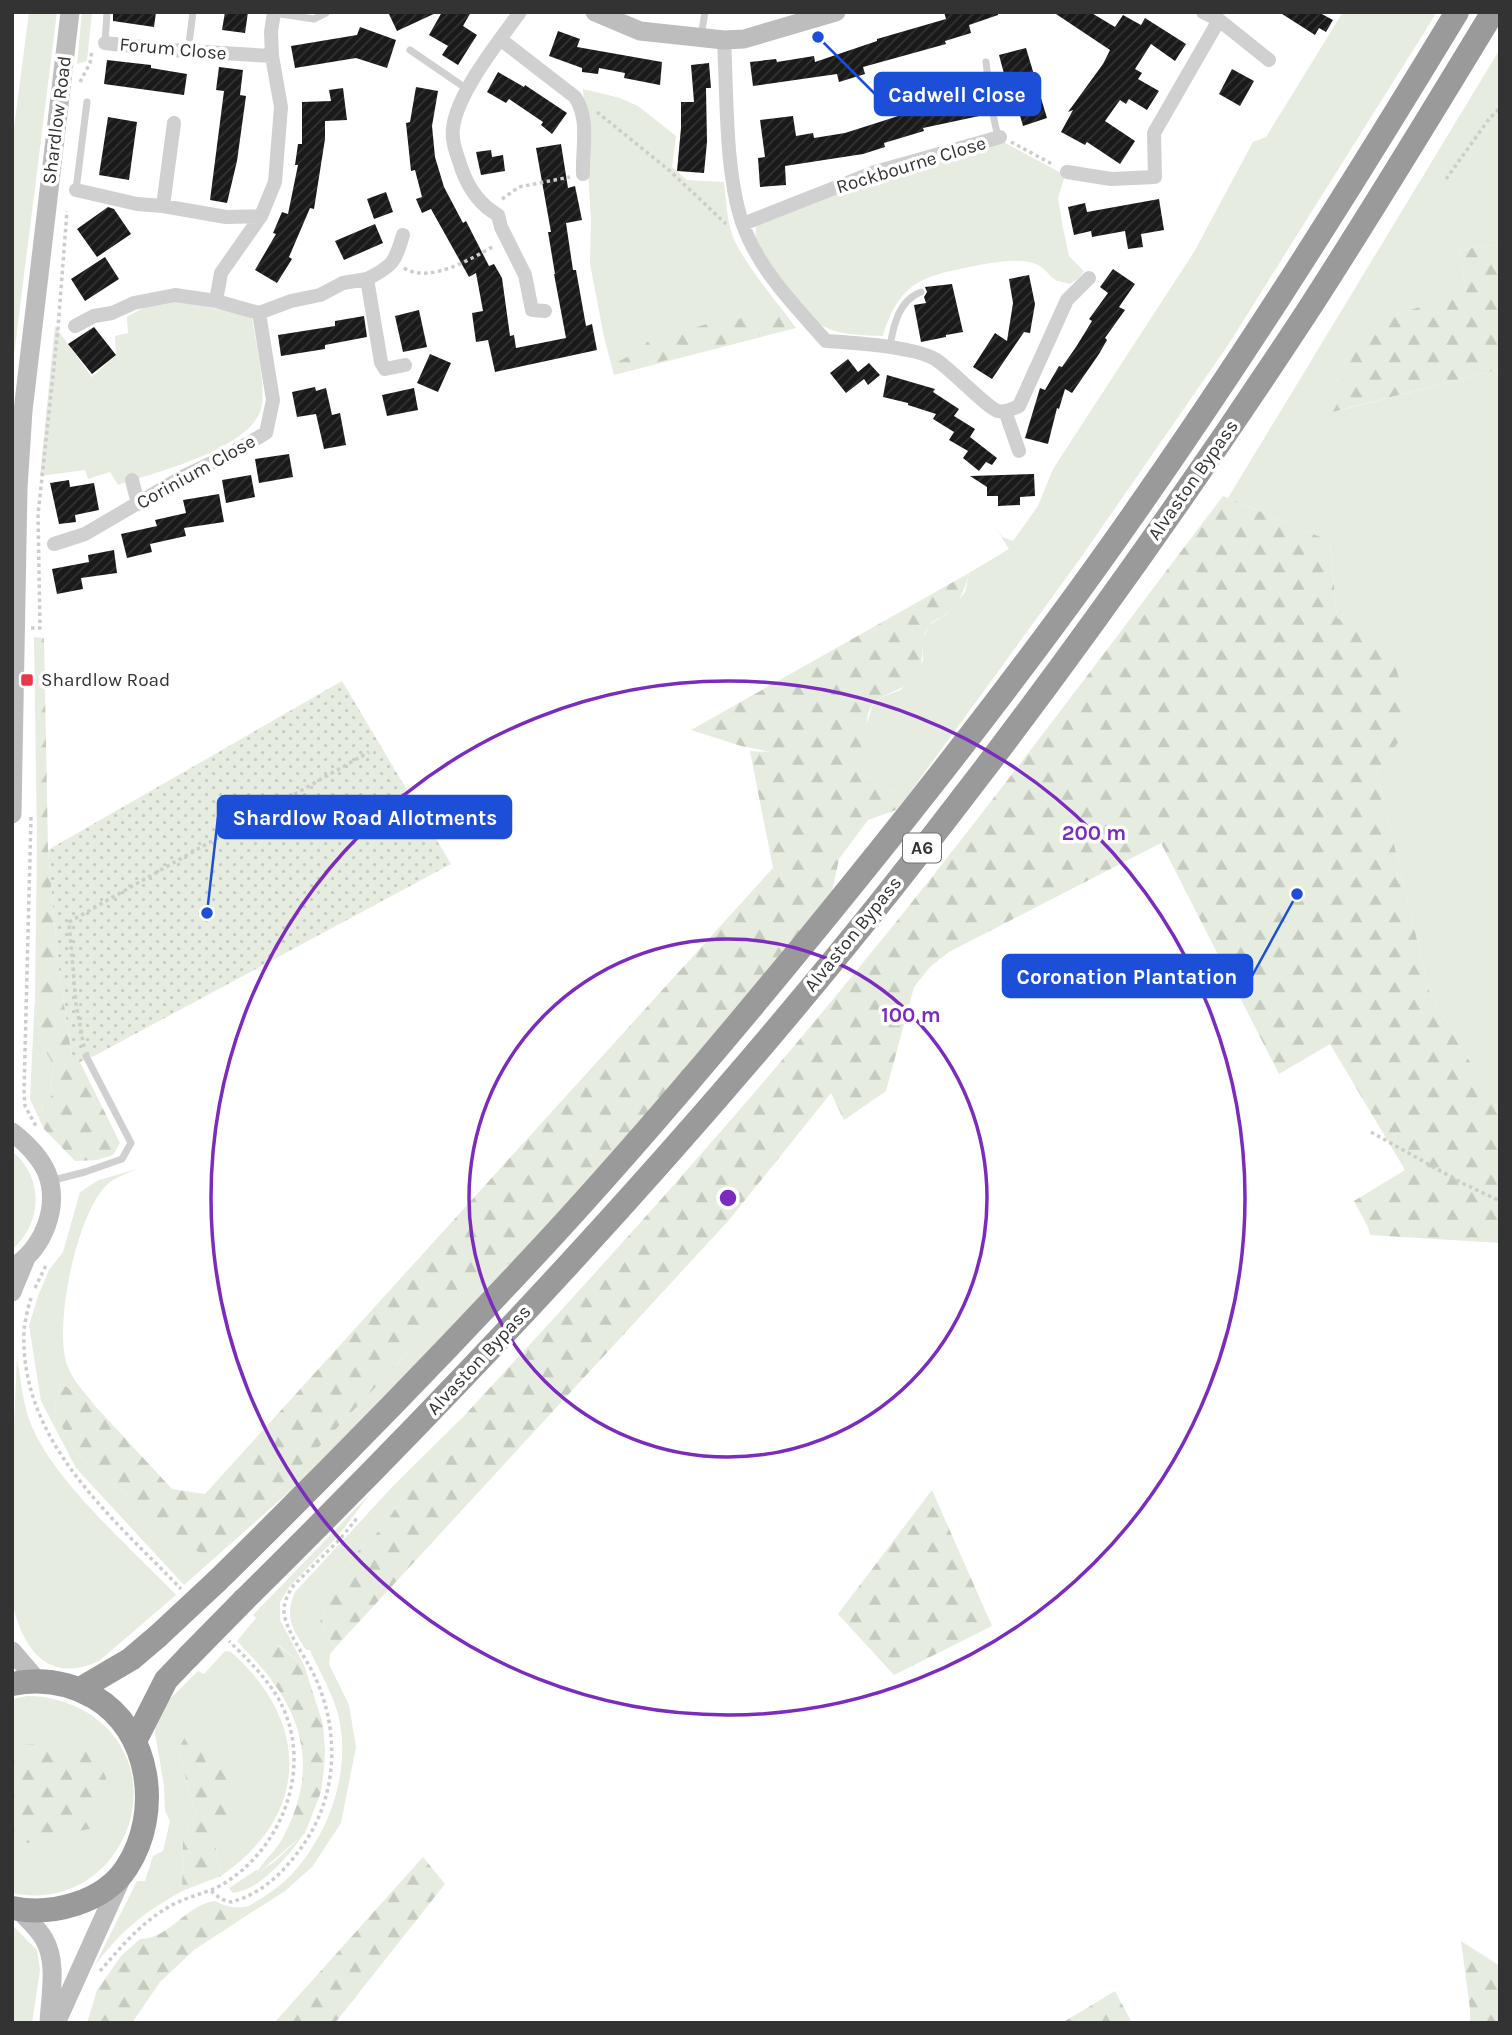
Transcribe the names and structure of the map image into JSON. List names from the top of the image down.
{
  "streets": {
    "highway": ["Alvaston Bypass", "A6"],
    "street": [
      "Forum Close",
      "Shardlow Road",
      "Rockbourne Close",
      "Corinium Close"
    ]
  },
  "places": {
    "other": ["Cadwell Close", "Coronation Plantation", "Shardlow Road Allotments"],
    "transit": ["Shardlow Road"]
  },
  "rings": ["200 m", "100 m"]
}
